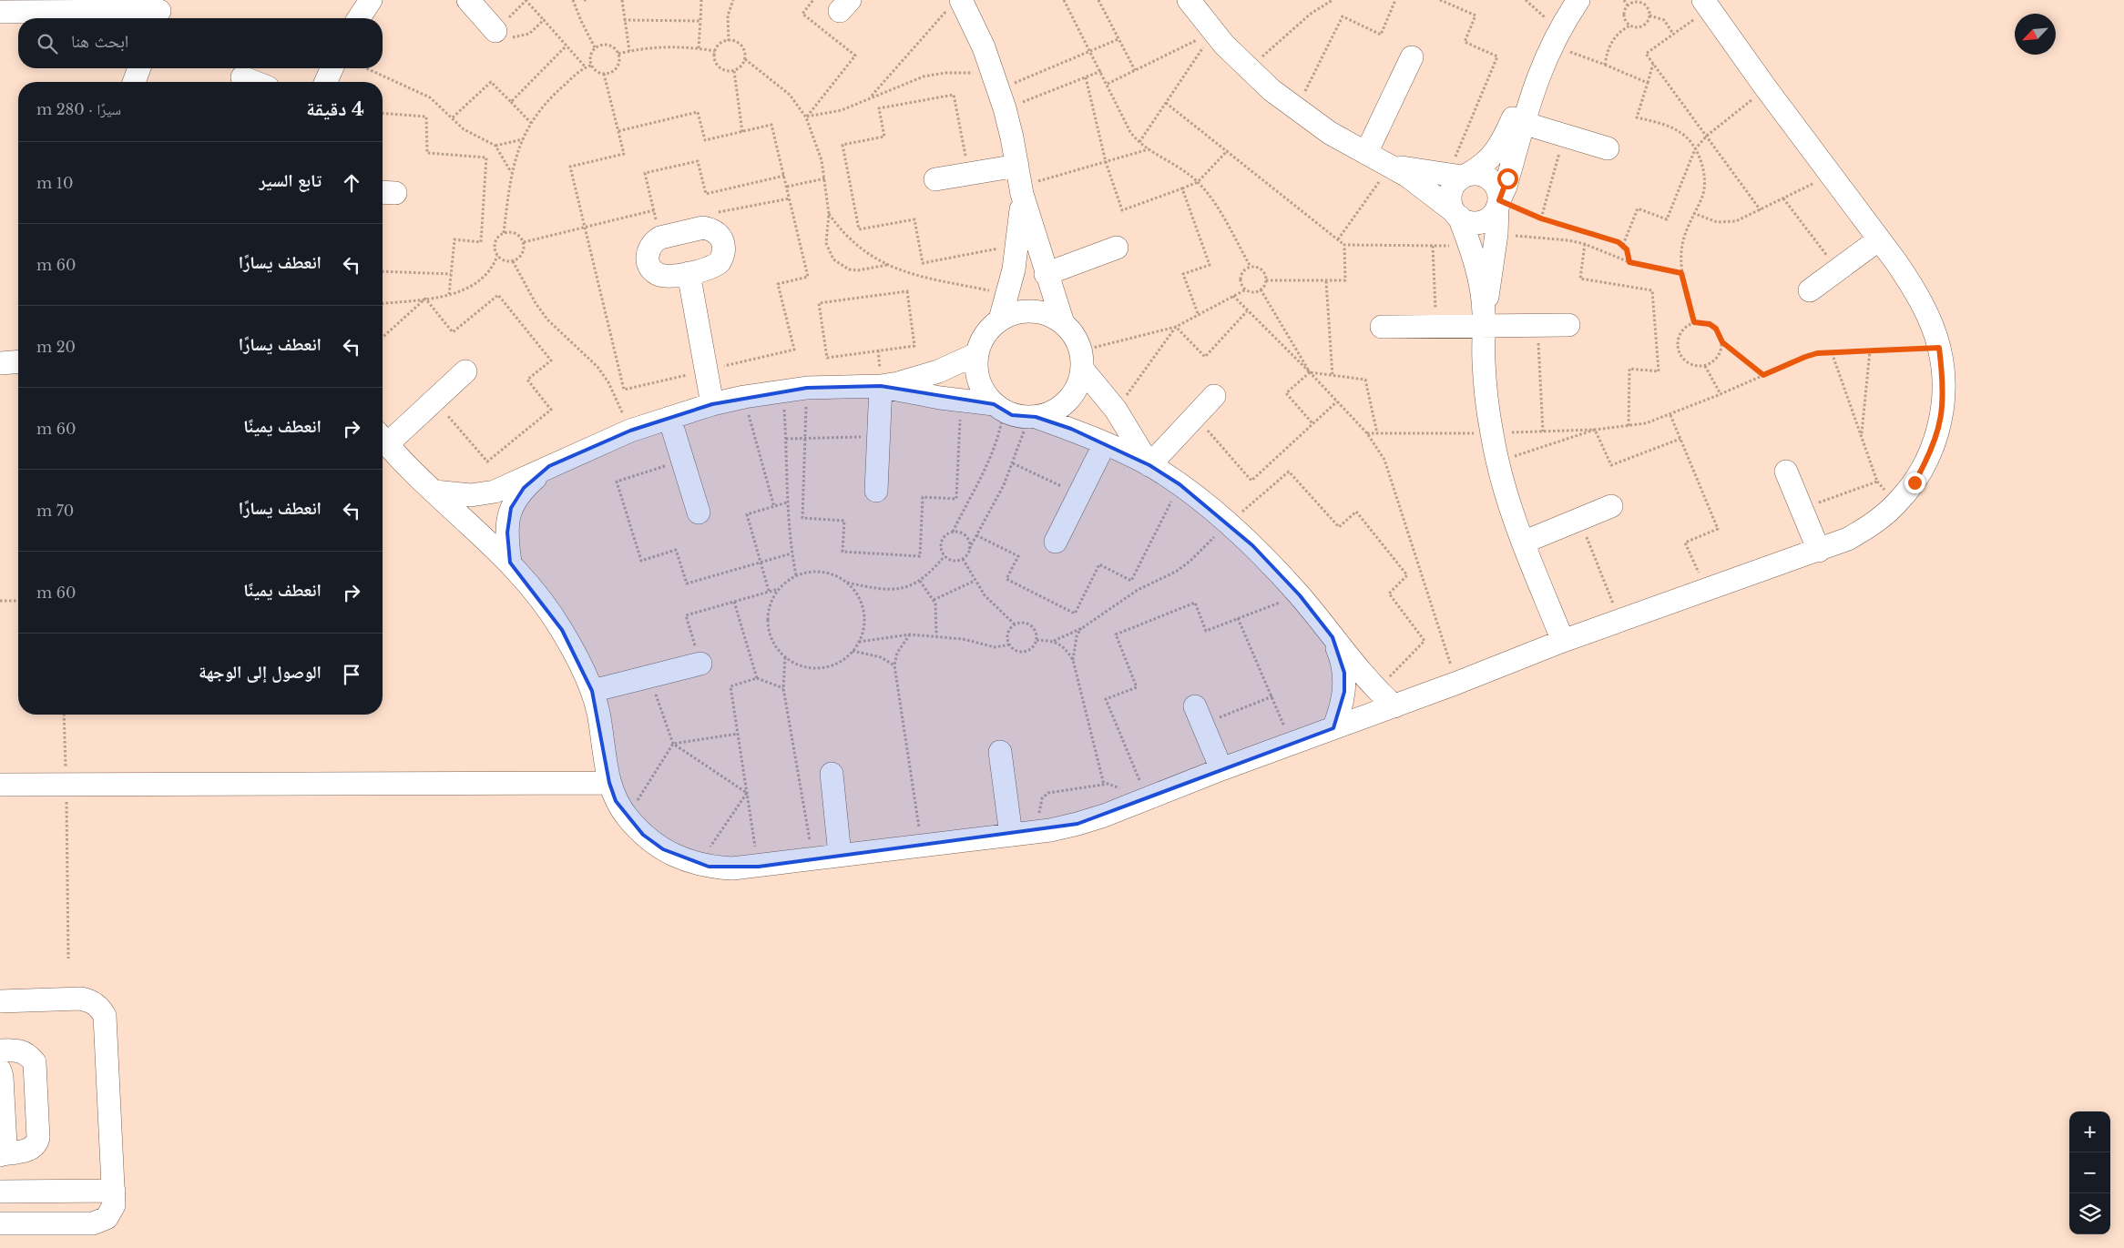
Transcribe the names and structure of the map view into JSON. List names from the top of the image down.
{
  "north": "bottom left",
  "page": {
    "search": "ابحث هنا",
    "heading": ["4 دقيقة", "سيرًا · 280 m"],
    "list": [
      ["تابع السير", "10 m"],
      ["انعطف يسارًا", "60 m"],
      ["انعطف يسارًا", "20 m"],
      ["انعطف يمينًا", "60 m"],
      ["انعطف يسارًا", "70 m"],
      ["انعطف يمينًا", "60 m"],
      "الوصول إلى الوجهة"
    ],
    "map_buttons": ["+", "−"]
  }
}
